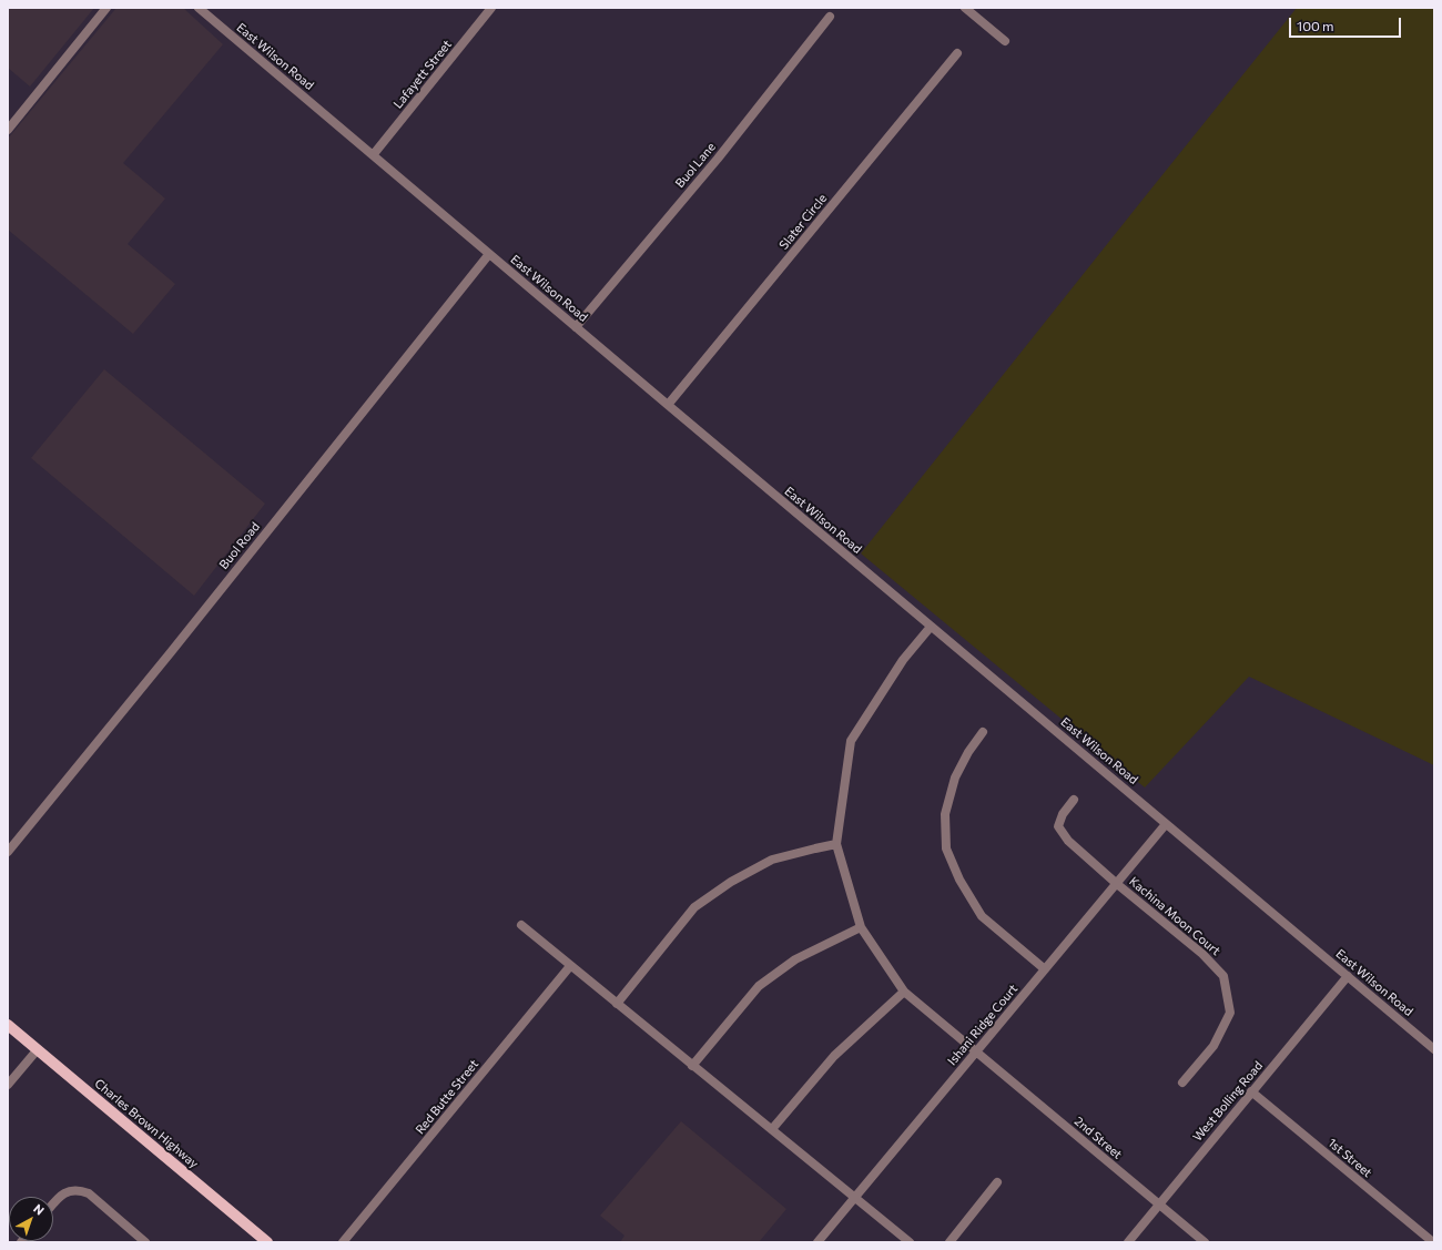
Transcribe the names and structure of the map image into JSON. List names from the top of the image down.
{
  "streets": {
    "main road": ["Charles Brown Highway"],
    "street": [
      "East Wilson Road",
      "Lafayett Street",
      "Buol Lane",
      "Slater Circle",
      "Buol Road",
      "Kachina Moon Court",
      "Ishani Ridge Court",
      "Red Butte Street",
      "West Bolling Road",
      "2nd Street",
      "1st Street"
    ]
  },
  "crossings": [
    ["East Wilson Road", "Lafayett Street"],
    ["East Wilson Road", "Buol Lane"],
    ["East Wilson Road", "Slater Circle"],
    ["East Wilson Road", "Buol Road"],
    ["East Wilson Road", "Ishani Ridge Court"],
    ["East Wilson Road", "West Bolling Road"],
    ["Kachina Moon Court", "Ishani Ridge Court"],
    ["Ishani Ridge Court", "2nd Street"],
    ["West Bolling Road", "2nd Street"],
    ["West Bolling Road", "1st Street"]
  ],
  "scale_bar": "100 m",
  "north": "top right"
}
